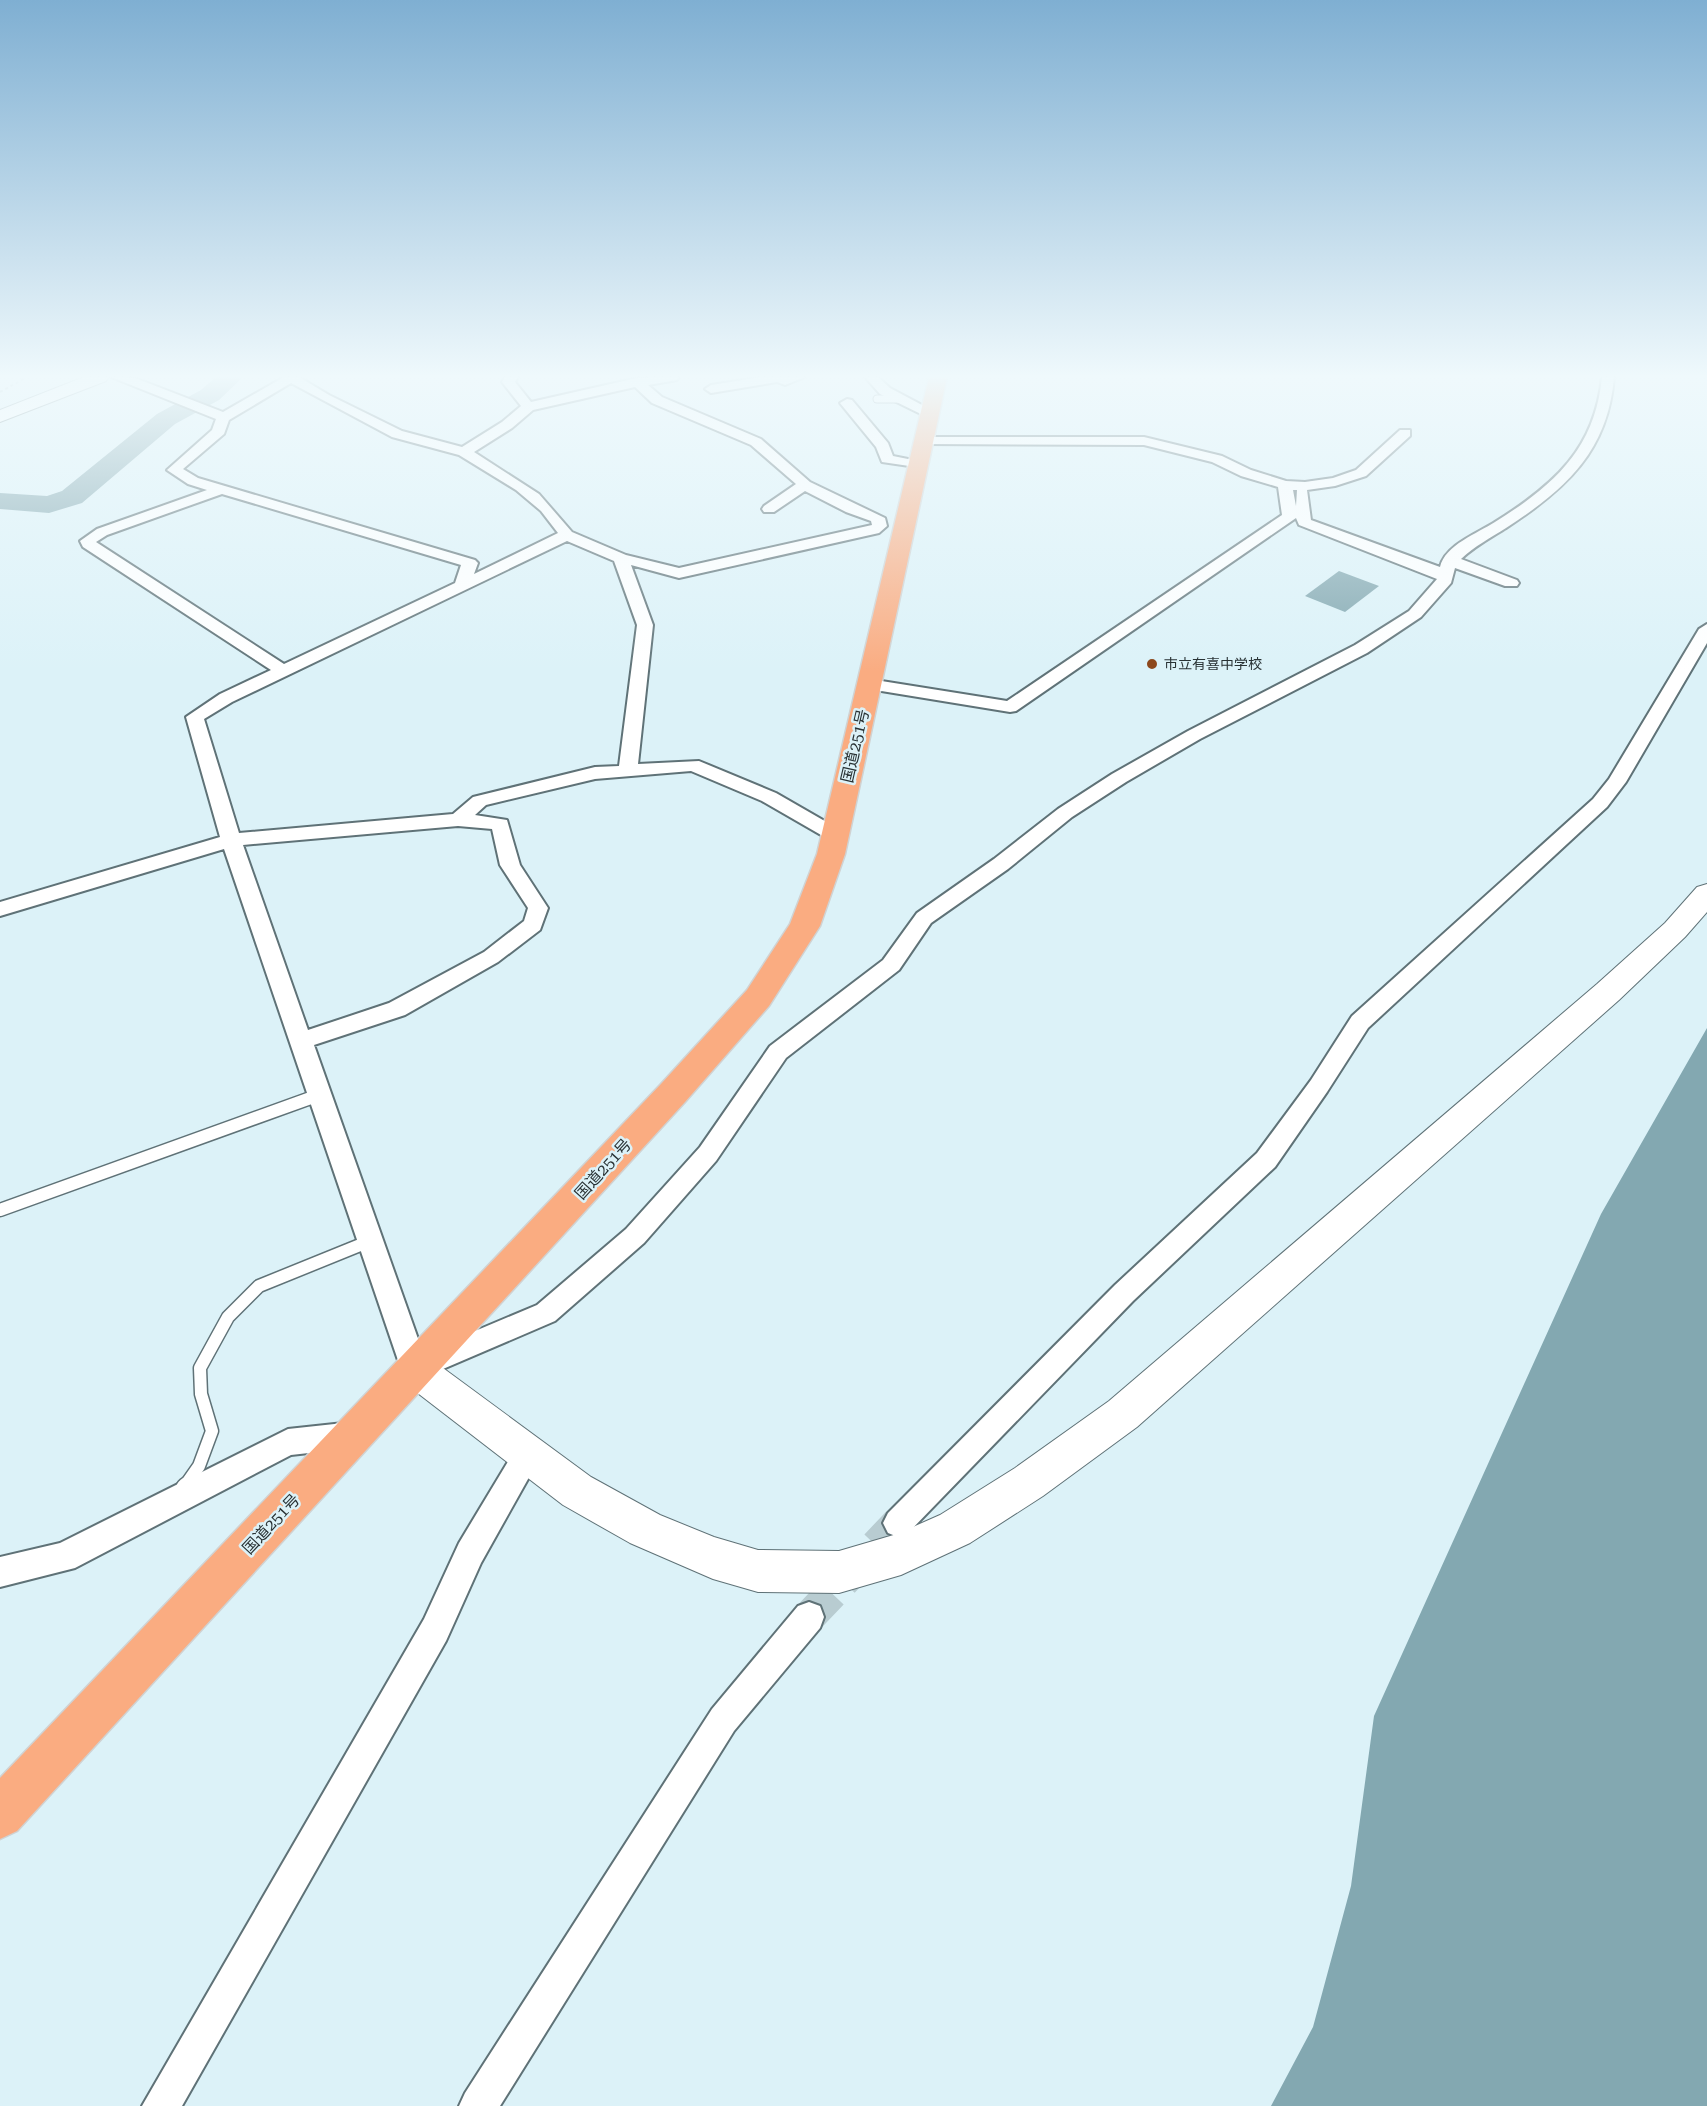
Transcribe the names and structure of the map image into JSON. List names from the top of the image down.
{
  "streets": {
    "highway": ["国道251号"]
  },
  "places": ["市立有喜中学校"]
}
